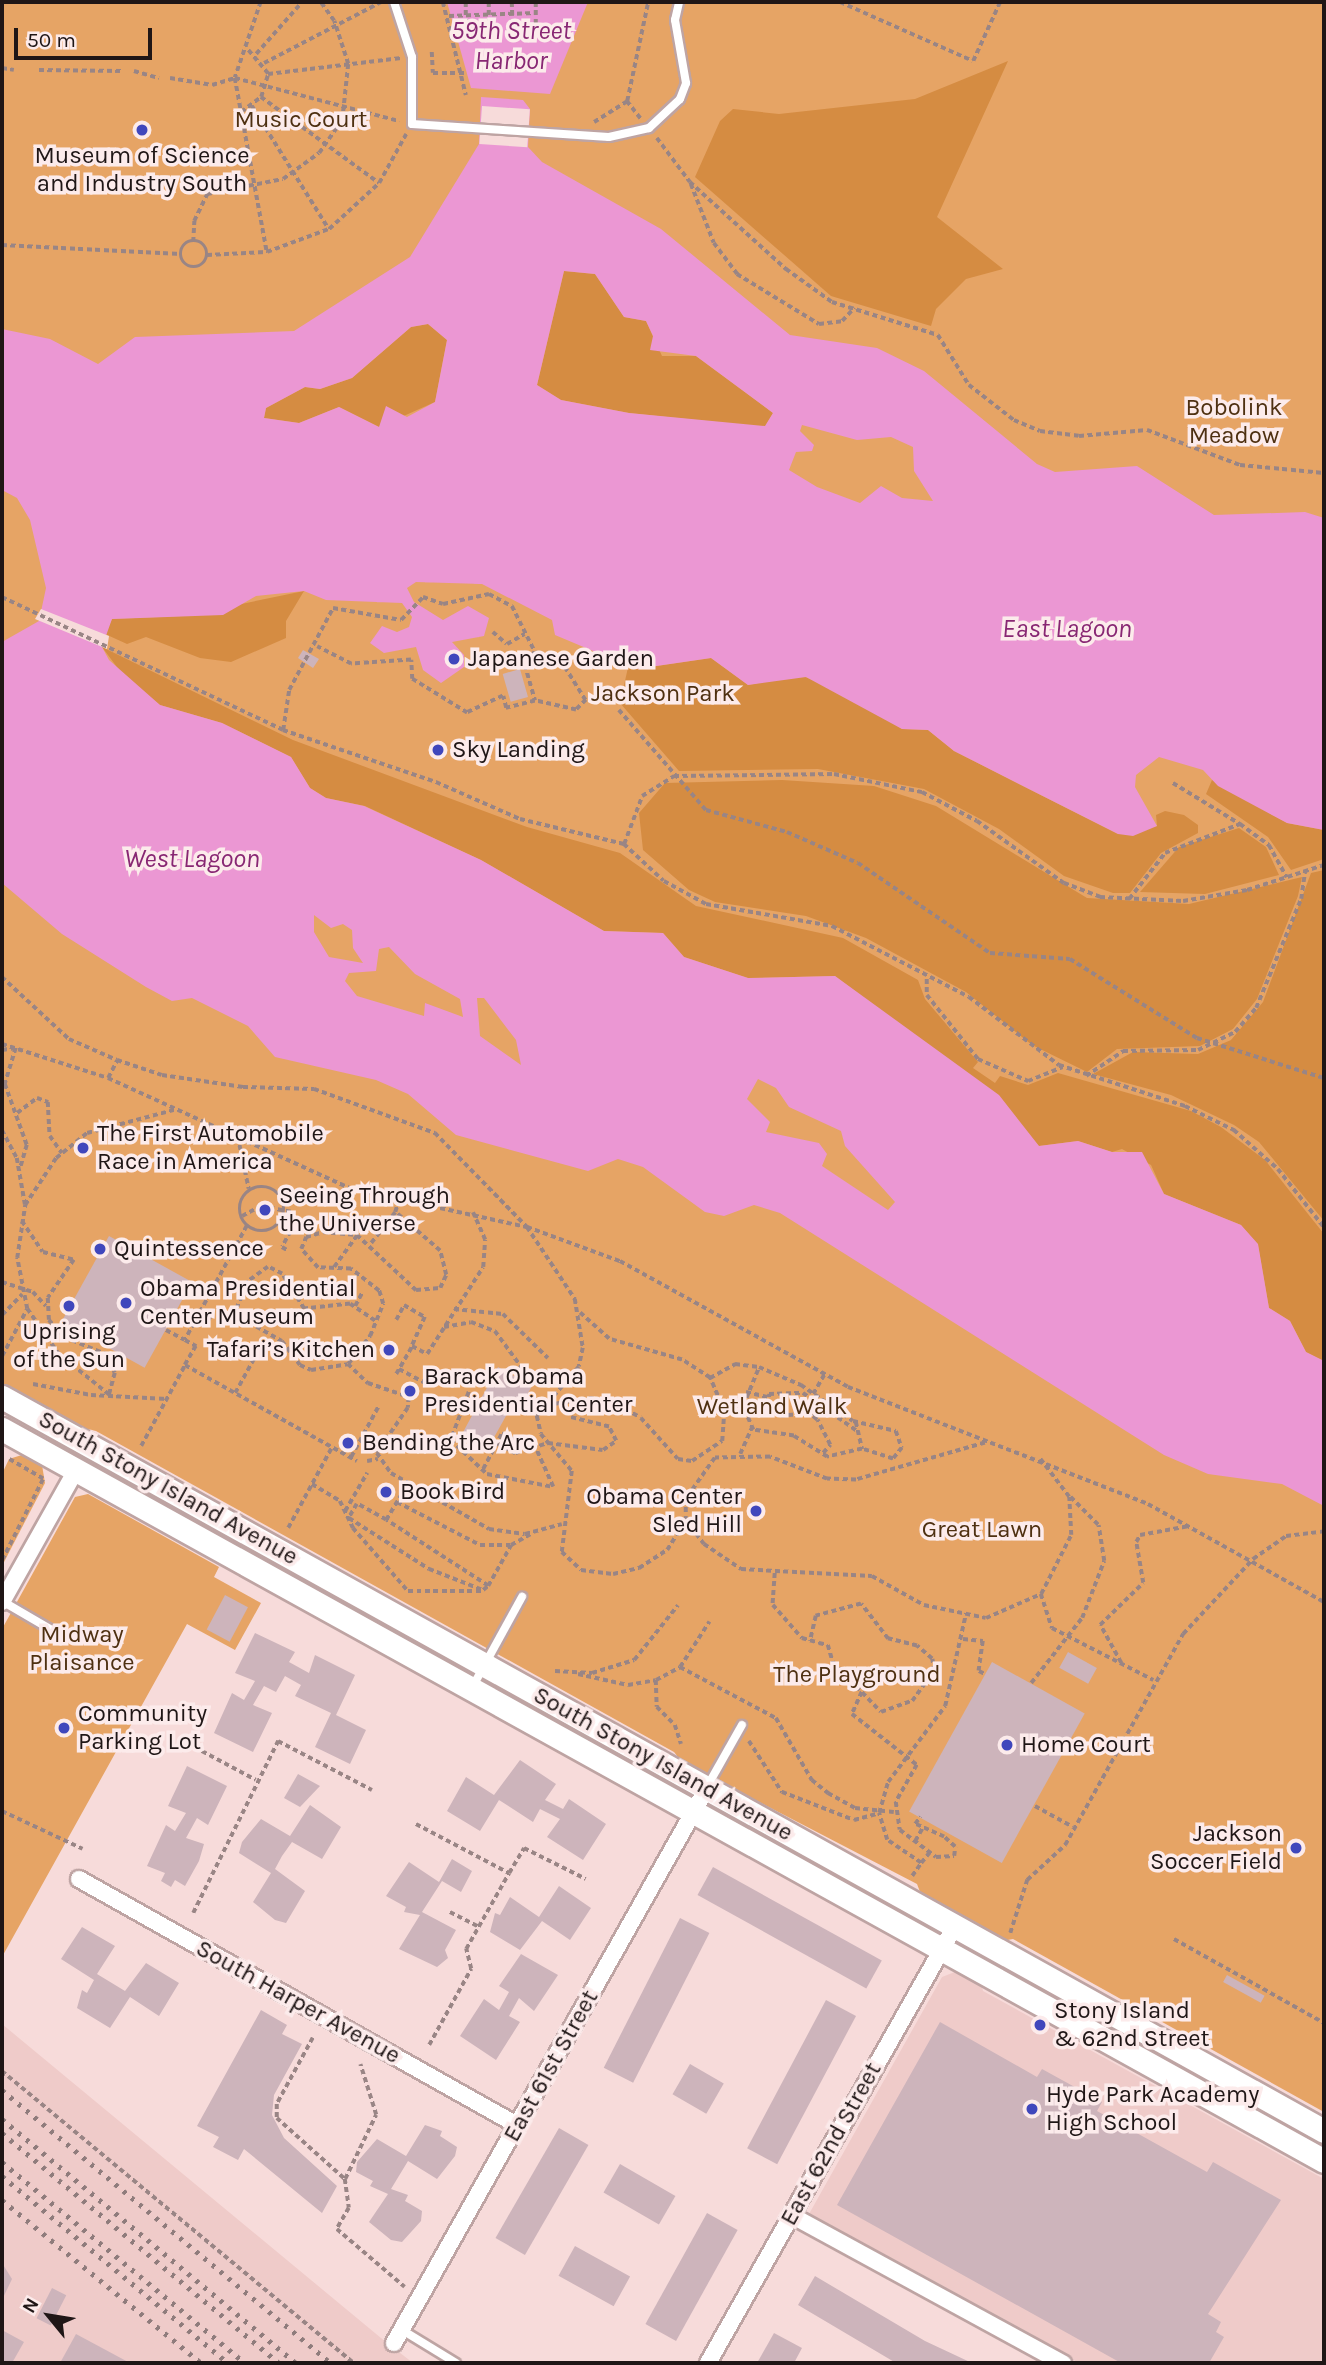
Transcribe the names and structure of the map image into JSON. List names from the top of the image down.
{
  "streets": {
    "main road": ["South Stony Island Avenue"],
    "street": ["South Harper Avenue", "East 61st Street", "East 62nd Street"]
  },
  "crossings": [
    ["South Stony Island Avenue", "East 61st Street"],
    ["South Stony Island Avenue", "East 62nd Street"],
    ["South Harper Avenue", "East 61st Street"]
  ],
  "water": ["59th Street Harbor", "East Lagoon", "West Lagoon"],
  "parks": [
    "Music Court",
    "Bobolink Meadow",
    "Jackson Park",
    "Wetland Walk",
    "Great Lawn",
    "Midway Plaisance",
    "The Playground"
  ],
  "places": [
    "Museum of Science and Industry South",
    "Japanese Garden",
    "Sky Landing",
    "The First Automobile Race in America",
    "Seeing Through the Universe",
    "Quintessence",
    "Obama Presidential Center Museum",
    "Uprising of the Sun",
    "Tafari’s Kitchen",
    "Barack Obama Presidential Center",
    "Bending the Arc",
    "Book Bird",
    "Obama Center Sled Hill",
    "Community Parking Lot",
    "Home Court",
    "Jackson Soccer Field",
    "Stony Island & 62nd Street",
    "Hyde Park Academy High School"
  ],
  "scale_bar": "50 m",
  "north": "top left"
}
